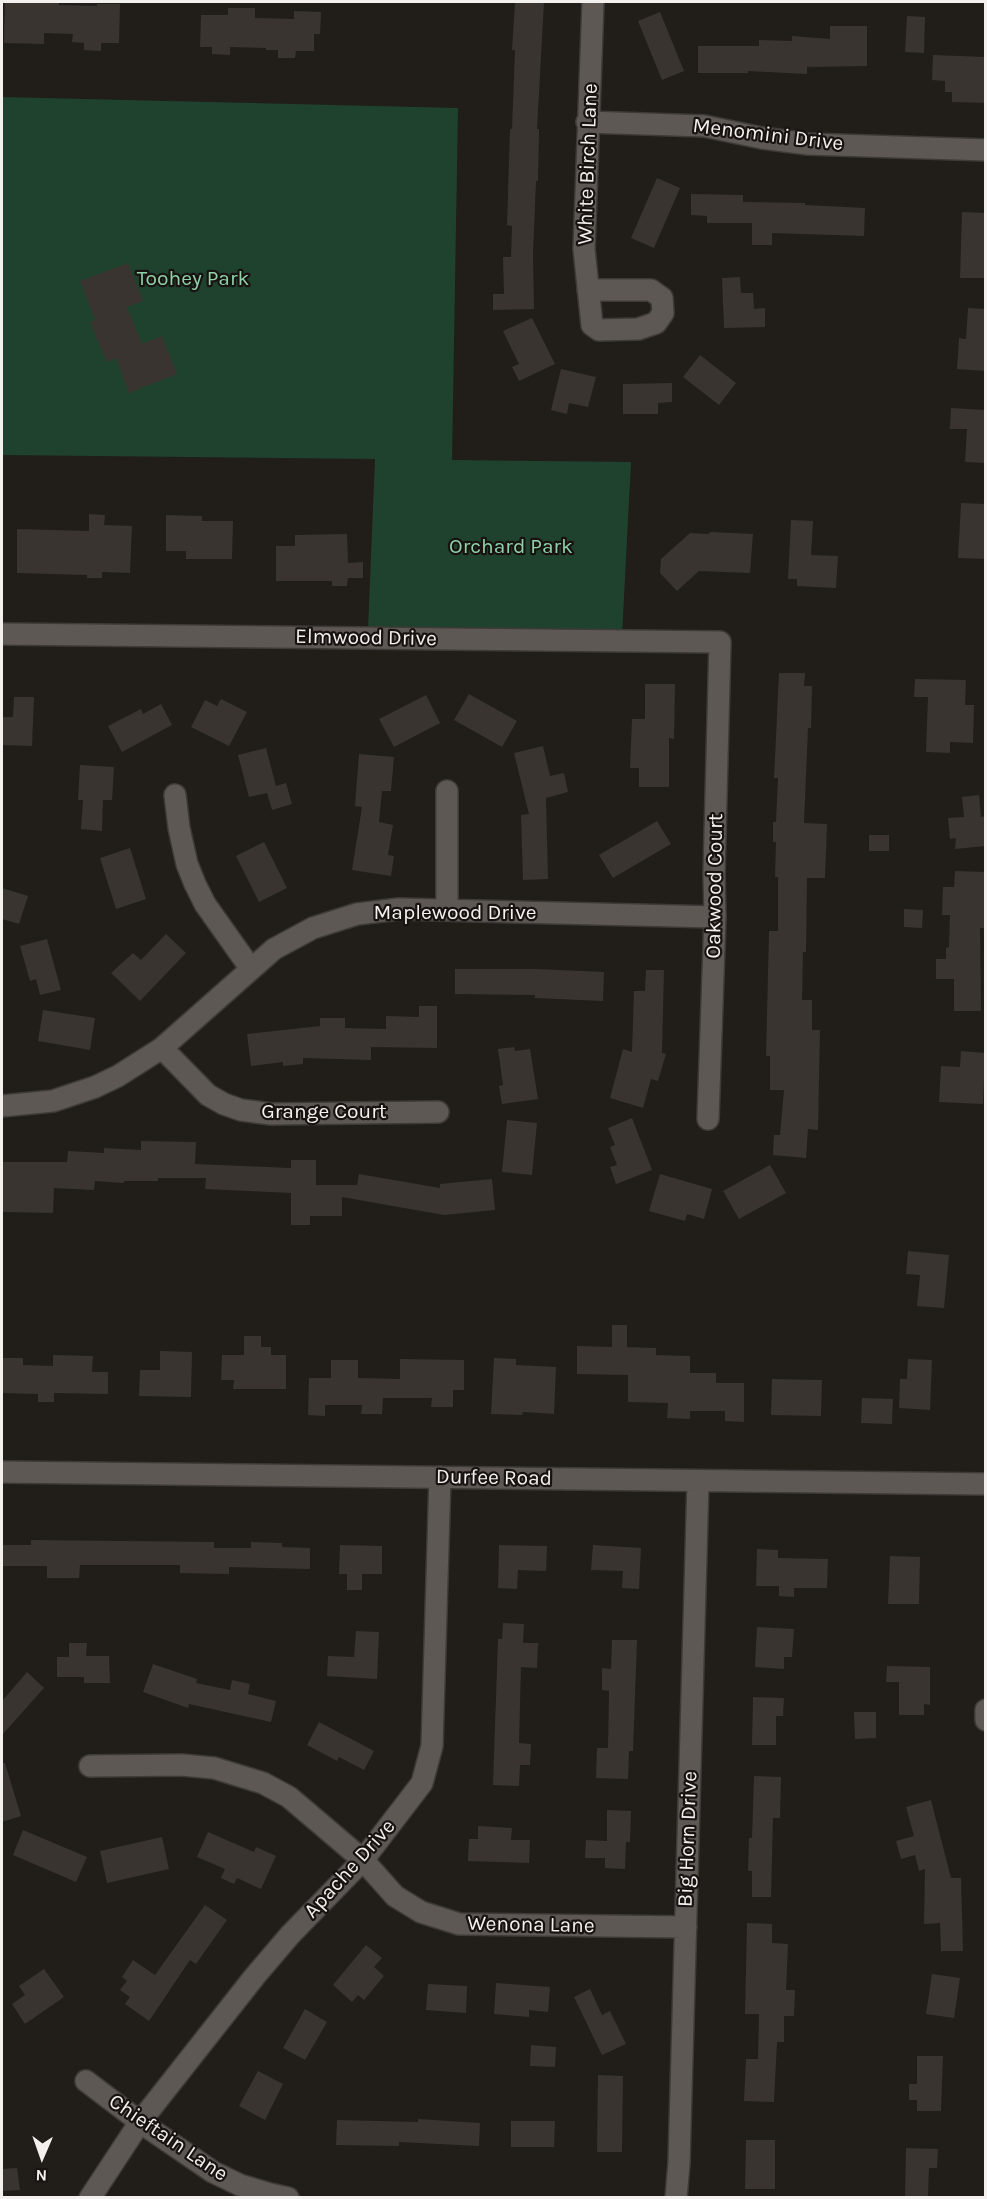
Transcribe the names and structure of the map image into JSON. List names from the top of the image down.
{
  "streets": {
    "street": [
      "Menomini Drive",
      "White Birch Lane",
      "Elmwood Drive",
      "Oakwood Court",
      "Maplewood Drive",
      "Grange Court",
      "Durfee Road",
      "Big Horn Drive",
      "Apache Drive",
      "Wenona Lane",
      "Chieftain Lane"
    ]
  },
  "crossings": [
    ["Menomini Drive", "White Birch Lane"],
    ["Elmwood Drive", "Oakwood Court"],
    ["Oakwood Court", "Maplewood Drive"],
    ["Maplewood Drive", "Grange Court"],
    ["Durfee Road", "Big Horn Drive"],
    ["Durfee Road", "Apache Drive"],
    ["Big Horn Drive", "Wenona Lane"],
    ["Apache Drive", "Wenona Lane"],
    ["Apache Drive", "Chieftain Lane"]
  ],
  "parks": ["Toohey Park", "Orchard Park"],
  "north": "bottom"
}
